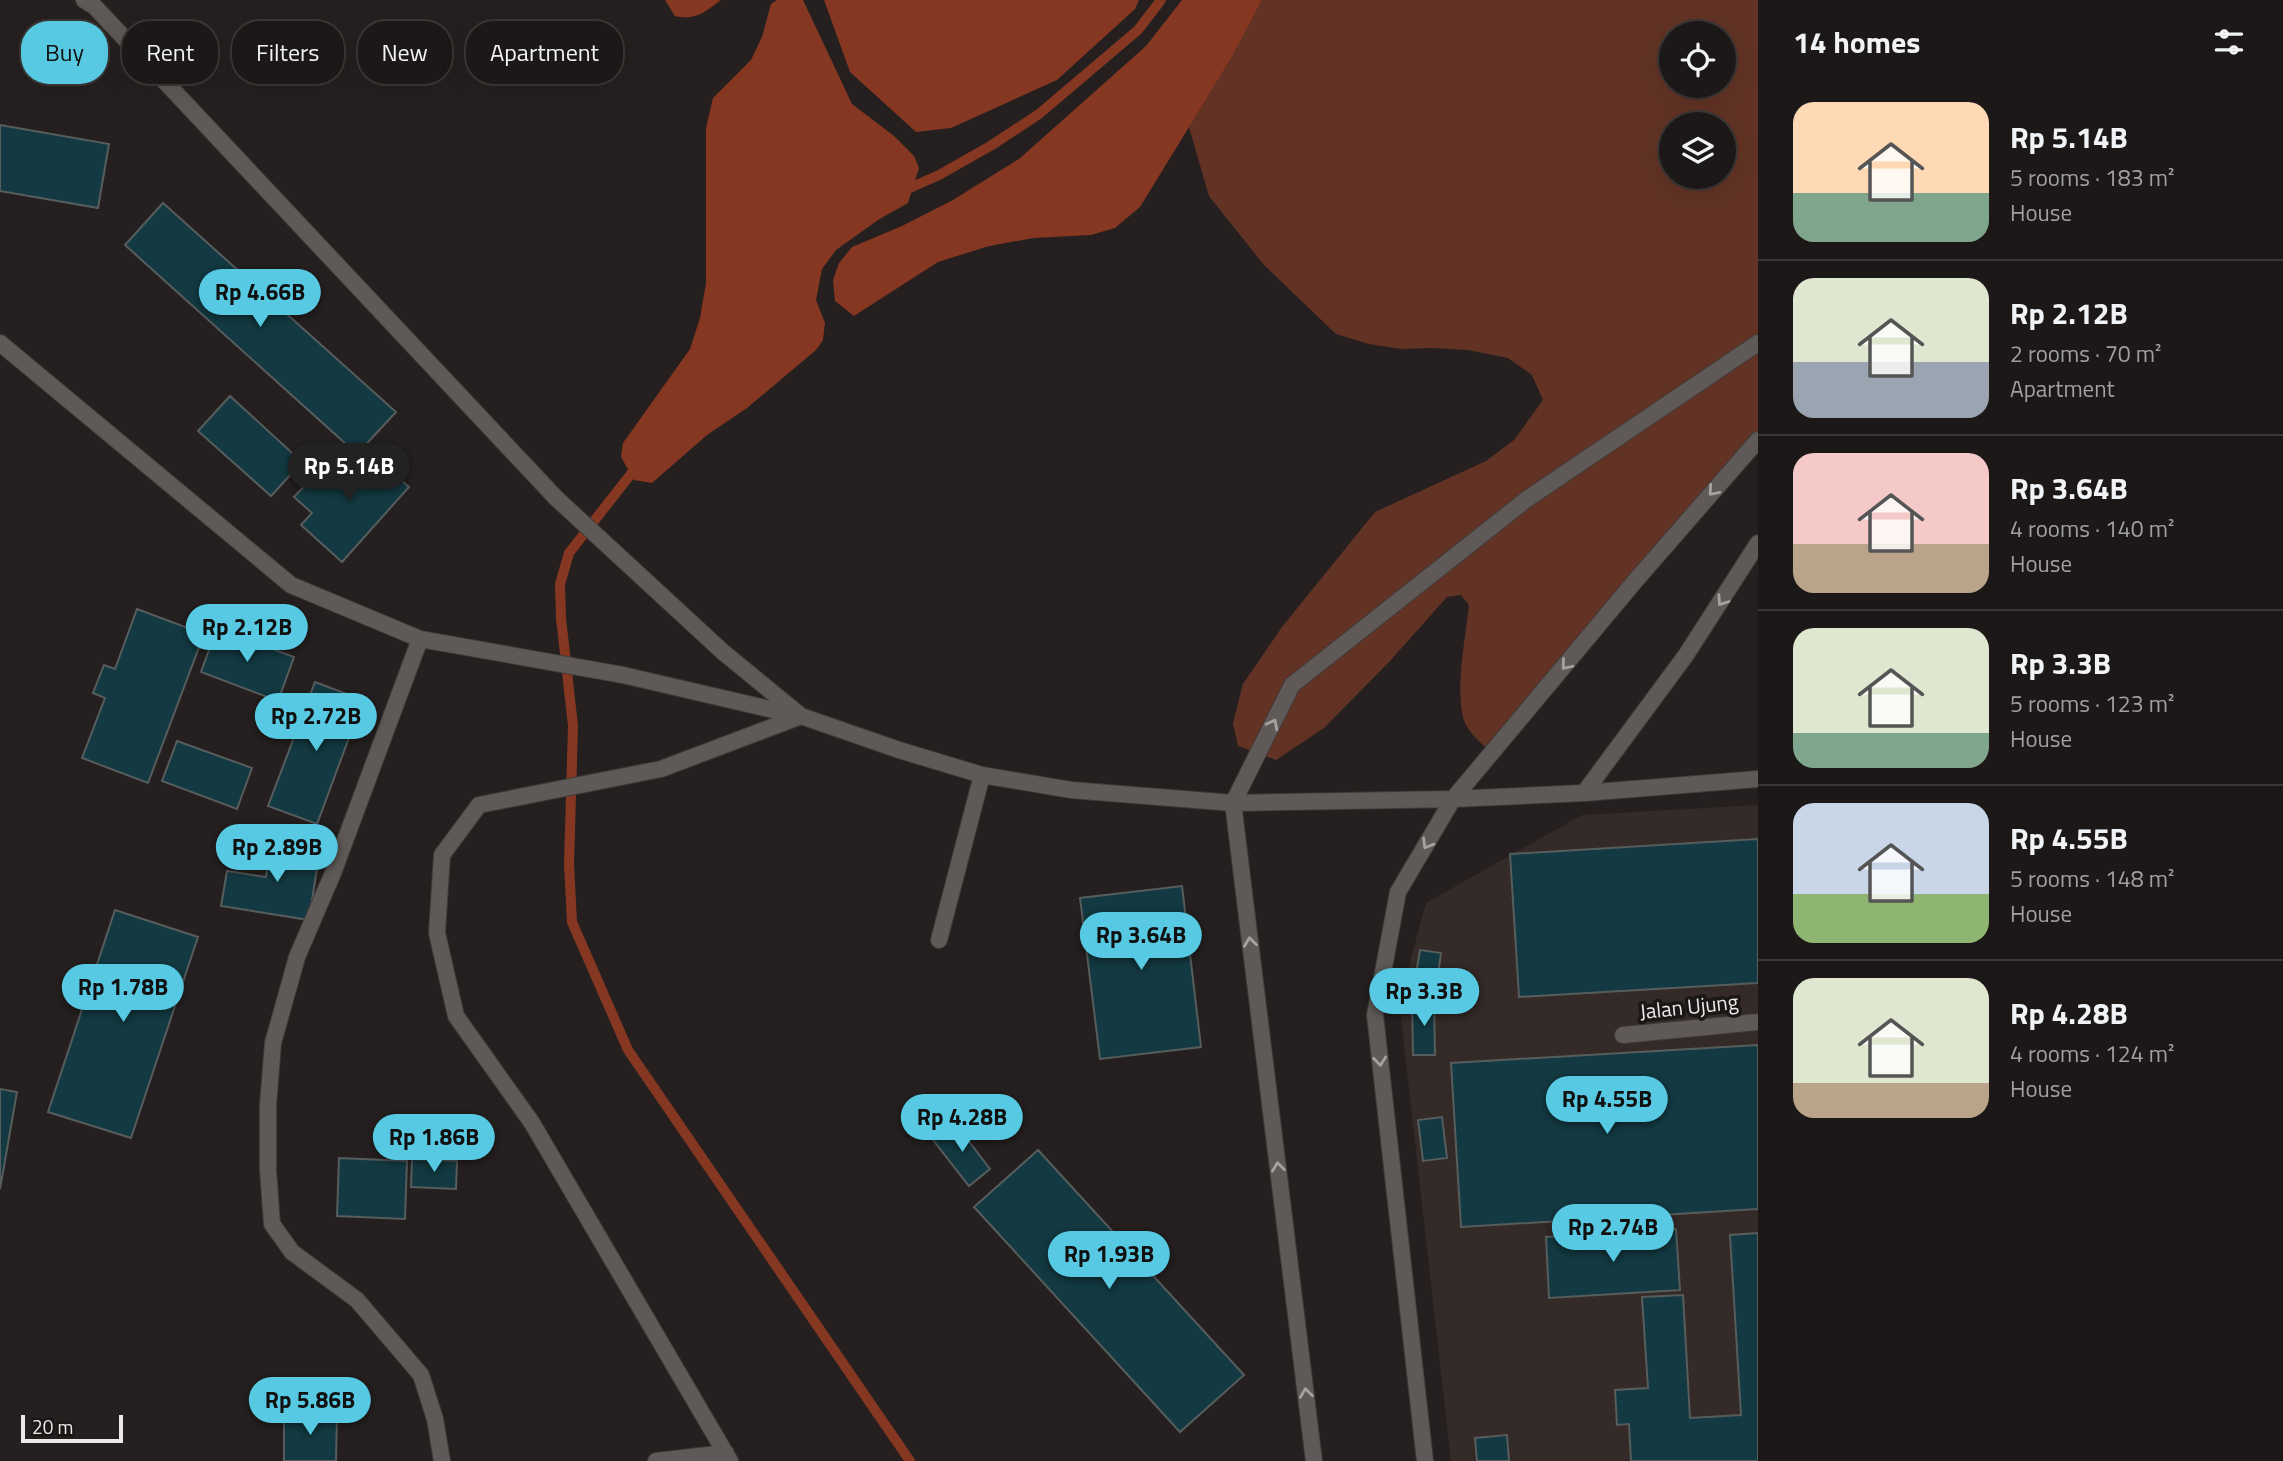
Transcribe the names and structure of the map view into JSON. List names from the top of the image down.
{
  "streets": {
    "lane": ["Jalan Ujung"]
  },
  "scale_bar": "20 m",
  "page": {
    "heading": "14 homes",
    "chip": [
      "Buy",
      "Rent",
      "Filters",
      "New",
      "Apartment"
    ],
    "list": [
      {
        "name": "Rp 5.14B",
        "note": "5 rooms · 183 m² · House"
      },
      {
        "name": "Rp 2.12B",
        "note": "2 rooms · 70 m² · Apartment"
      },
      {
        "name": "Rp 3.64B",
        "note": "4 rooms · 140 m² · House"
      },
      {
        "name": "Rp 3.3B",
        "note": "5 rooms · 123 m² · House"
      },
      {
        "name": "Rp 4.55B",
        "note": "5 rooms · 148 m² · House"
      },
      {
        "name": "Rp 4.28B",
        "note": "4 rooms · 124 m² · House"
      }
    ],
    "price": [
      "Rp 4.66B",
      "Rp 5.14B",
      "Rp 2.12B",
      "Rp 2.72B",
      "Rp 2.89B",
      "Rp 3.64B",
      "Rp 1.78B",
      "Rp 3.3B",
      "Rp 4.55B",
      "Rp 4.28B",
      "Rp 1.86B",
      "Rp 2.74B",
      "Rp 1.93B",
      "Rp 5.86B"
    ],
    "scale": "20 m"
  }
}
